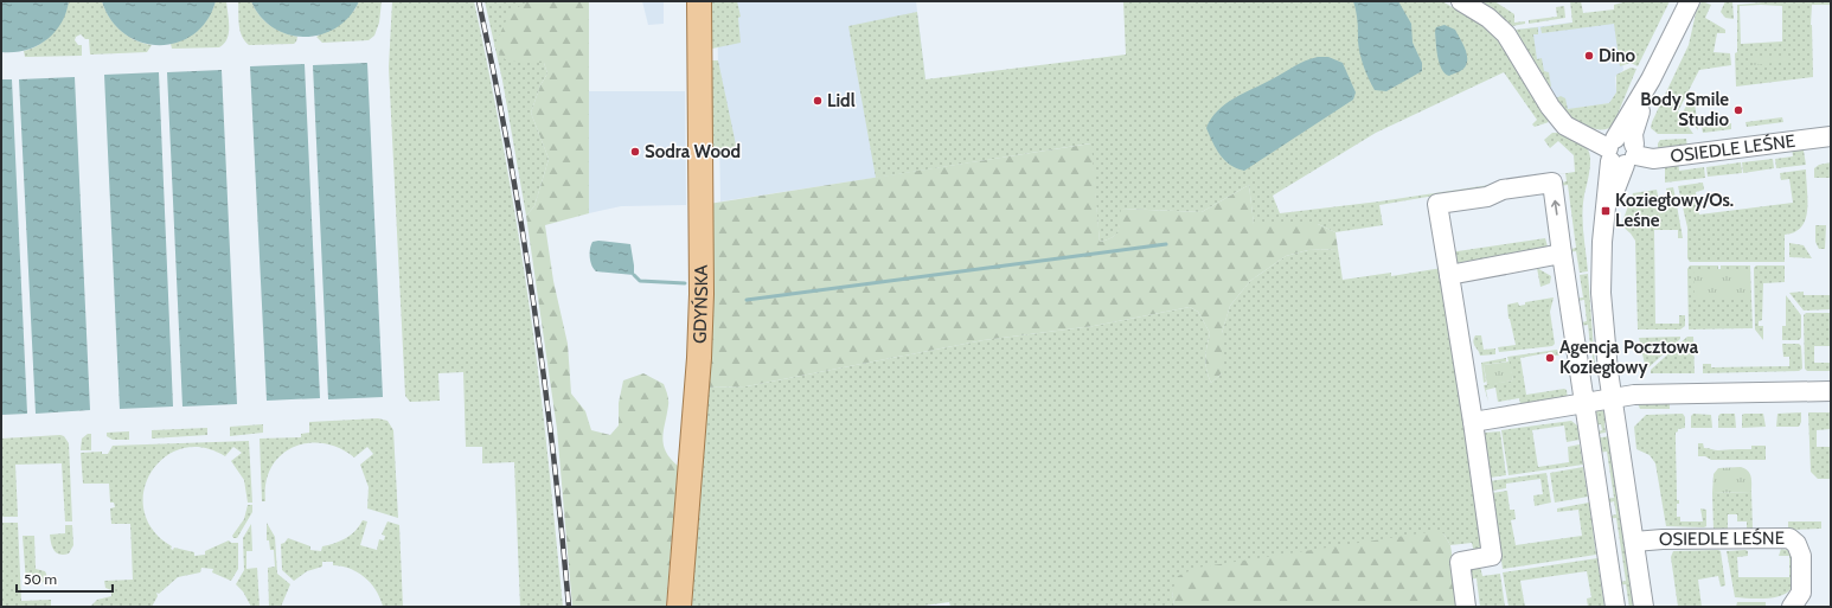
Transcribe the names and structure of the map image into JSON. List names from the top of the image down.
{
  "streets": {
    "main road": ["GDYŃSKA"],
    "street": ["OSIEDLE LEŚNE"]
  },
  "places": {
    "other": [
      "Dino",
      "Lidl",
      "Body Smile Studio",
      "Sodra Wood",
      "Agencja Pocztowa Koziegłowy"
    ],
    "transit": ["Koziegłowy/Os. Leśne"]
  },
  "scale_bar": "50 m"
}
